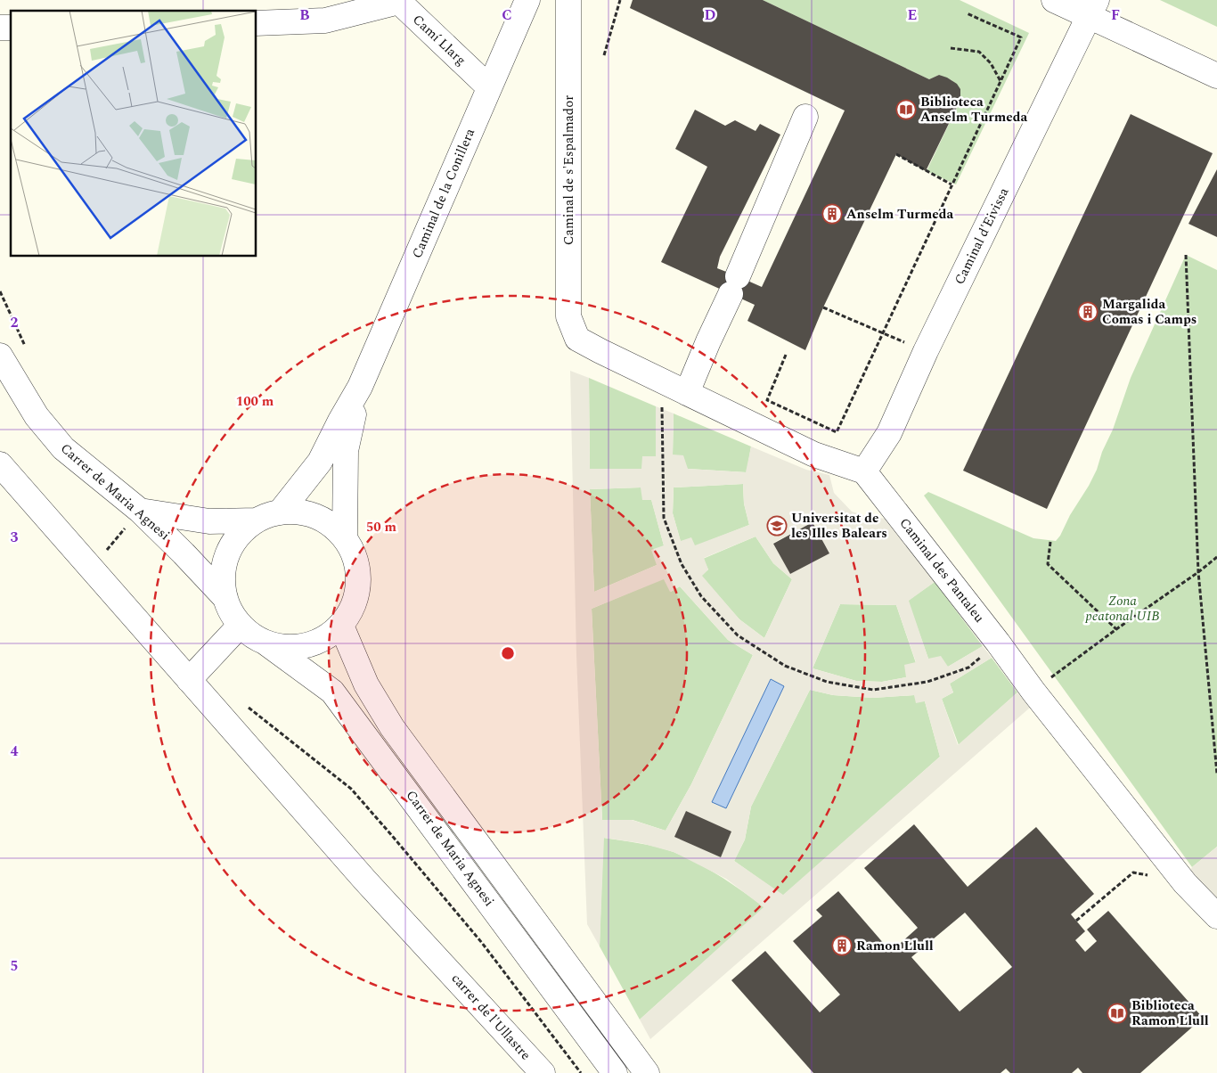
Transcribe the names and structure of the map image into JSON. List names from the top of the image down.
{
  "streets": {
    "street": [
      "Camí Llarg",
      "Caminal de s'Espalmador",
      "Caminal de la Conillera",
      "Caminal d'Eivissa",
      "Carrer de Maria Agnesi",
      "Caminal des Pantaleu",
      "carrer de l'Ullastre"
    ]
  },
  "crossings": [
    ["Camí Llarg", "Caminal de la Conillera"],
    ["Caminal d'Eivissa", "Caminal des Pantaleu"]
  ],
  "parks": ["Zona peatonal UIB"],
  "places": {
    "library": ["Biblioteca Anselm Turmeda", "Biblioteca Ramon Llull"],
    "building": ["Anselm Turmeda", "Margalida Comas i Camps", "Ramon Llull"],
    "school or university": ["Universitat de les Illes Balears"]
  },
  "grid": {
    "columns": [
      "B",
      "C",
      "D",
      "E",
      "F"
    ],
    "rows": [
      "2",
      "3",
      "4",
      "5"
    ]
  },
  "rings": ["100 m", "50 m"]
}
